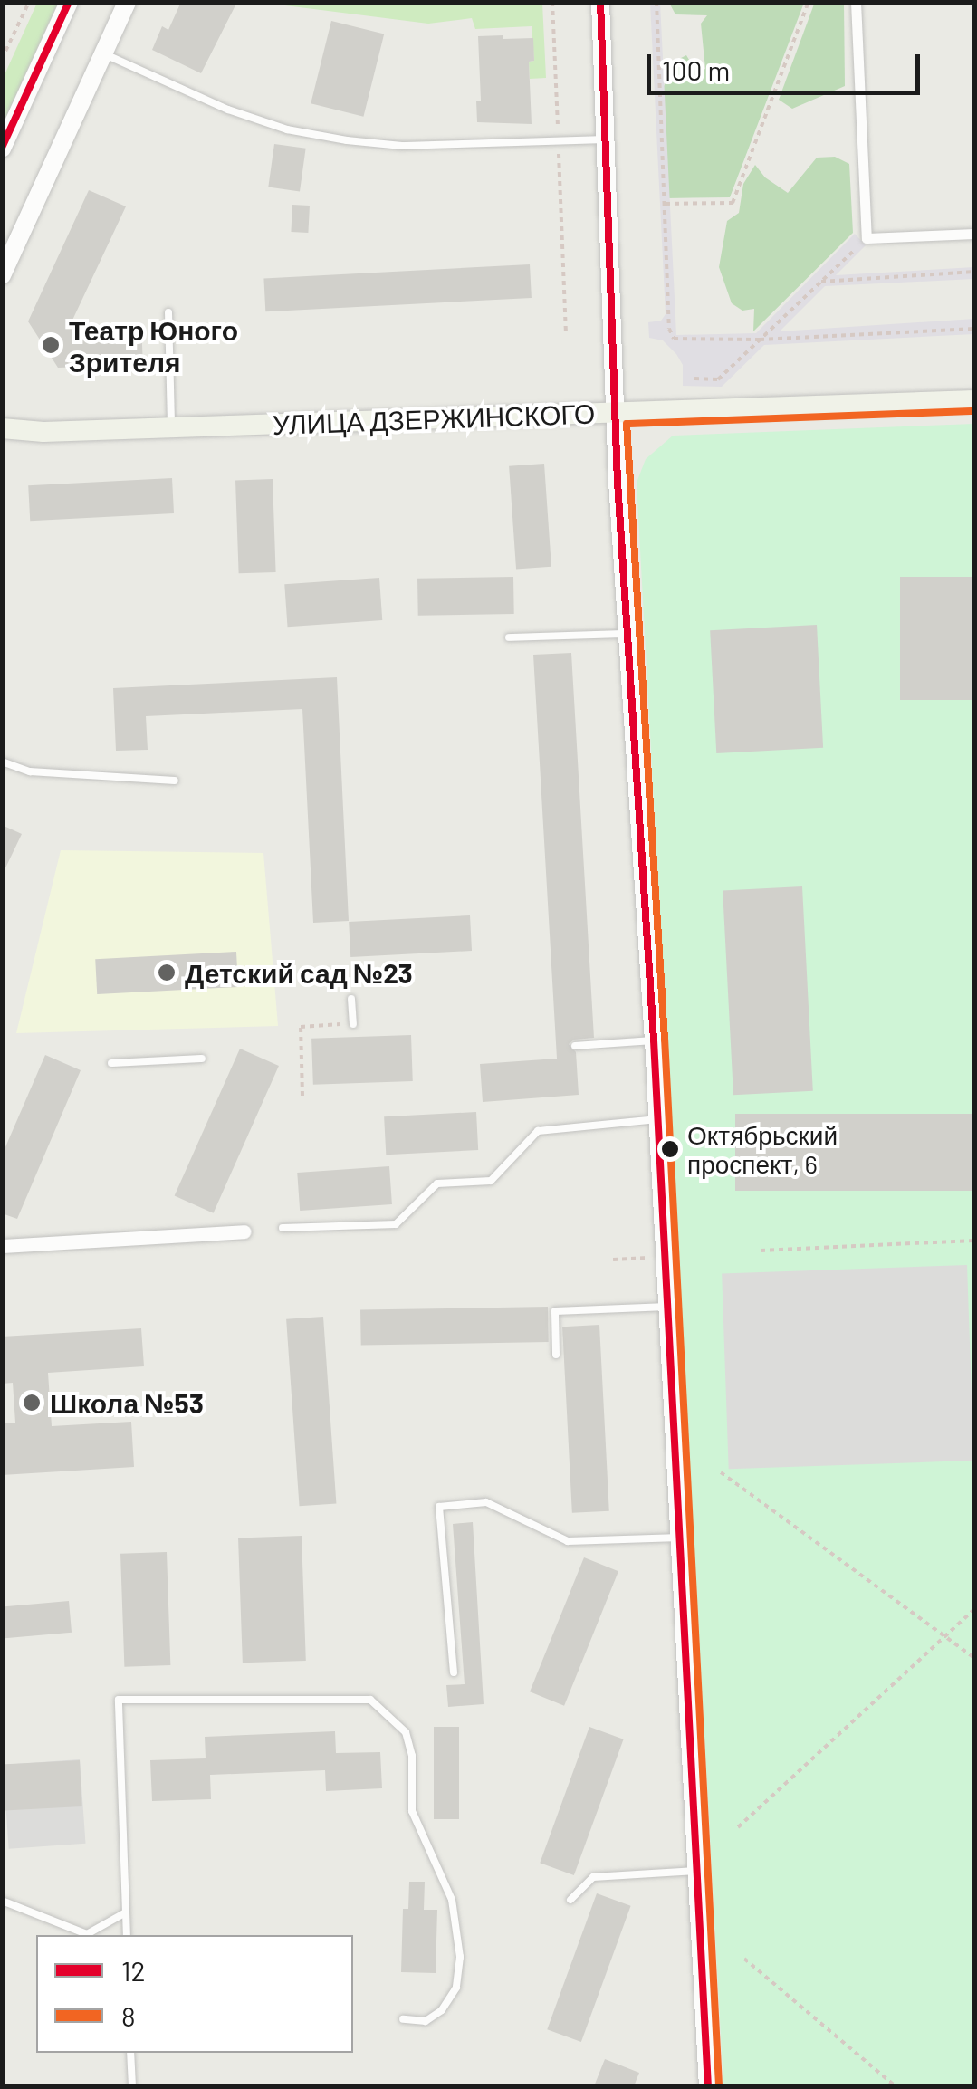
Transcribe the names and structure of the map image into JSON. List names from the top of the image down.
{
  "streets": {
    "main road": ["УЛИЦА ДЗЕРЖИНСКОГО"]
  },
  "places": [
    "Театр Юного Зрителя",
    "Детский сад №23",
    "Октябрьский проспект, 6",
    "Школа №53"
  ],
  "lines": ["transit line 12", "transit line 8"],
  "legend": ["12", "8"],
  "scale_bar": "100 m"
}
